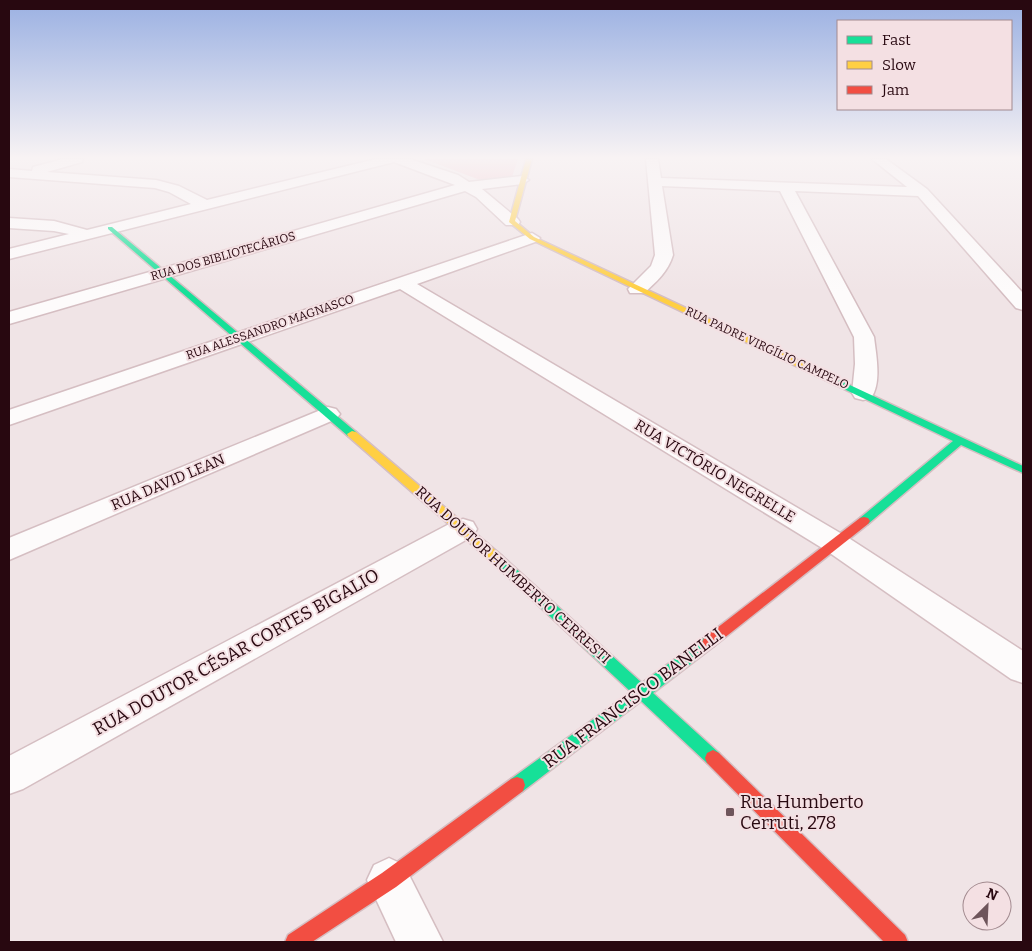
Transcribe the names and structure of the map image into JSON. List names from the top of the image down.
{
  "streets": {
    "street": [
      "RUA DOS BIBLIOTECÁRIOS",
      "RUA ALESSANDRO MAGNASCO",
      "RUA PADRE VIRGÍLIO CAMPELO",
      "RUA VICTÓRIO NEGRELLE",
      "RUA DAVID LEAN",
      "RUA DOUTOR HUMBERTO CERRESTI",
      "RUA DOUTOR CÉSAR CORTES BIGALIO",
      "RUA FRANCISCO BANELLI"
    ]
  },
  "crossings": [
    ["RUA DOS BIBLIOTECÁRIOS", "RUA DOUTOR HUMBERTO CERRESTI"],
    ["RUA ALESSANDRO MAGNASCO", "RUA PADRE VIRGÍLIO CAMPELO"],
    ["RUA ALESSANDRO MAGNASCO", "RUA VICTÓRIO NEGRELLE"],
    ["RUA ALESSANDRO MAGNASCO", "RUA DOUTOR HUMBERTO CERRESTI"],
    ["RUA PADRE VIRGÍLIO CAMPELO", "RUA FRANCISCO BANELLI"],
    ["RUA VICTÓRIO NEGRELLE", "RUA FRANCISCO BANELLI"],
    ["RUA DAVID LEAN", "RUA DOUTOR HUMBERTO CERRESTI"],
    ["RUA DOUTOR HUMBERTO CERRESTI", "RUA DOUTOR CÉSAR CORTES BIGALIO"],
    ["RUA DOUTOR HUMBERTO CERRESTI", "RUA FRANCISCO BANELLI"]
  ],
  "places": {
    "transit": ["Rua Humberto Cerruti, 278"]
  },
  "legend": ["Fast", "Slow", "Jam"],
  "north": "top right"
}
